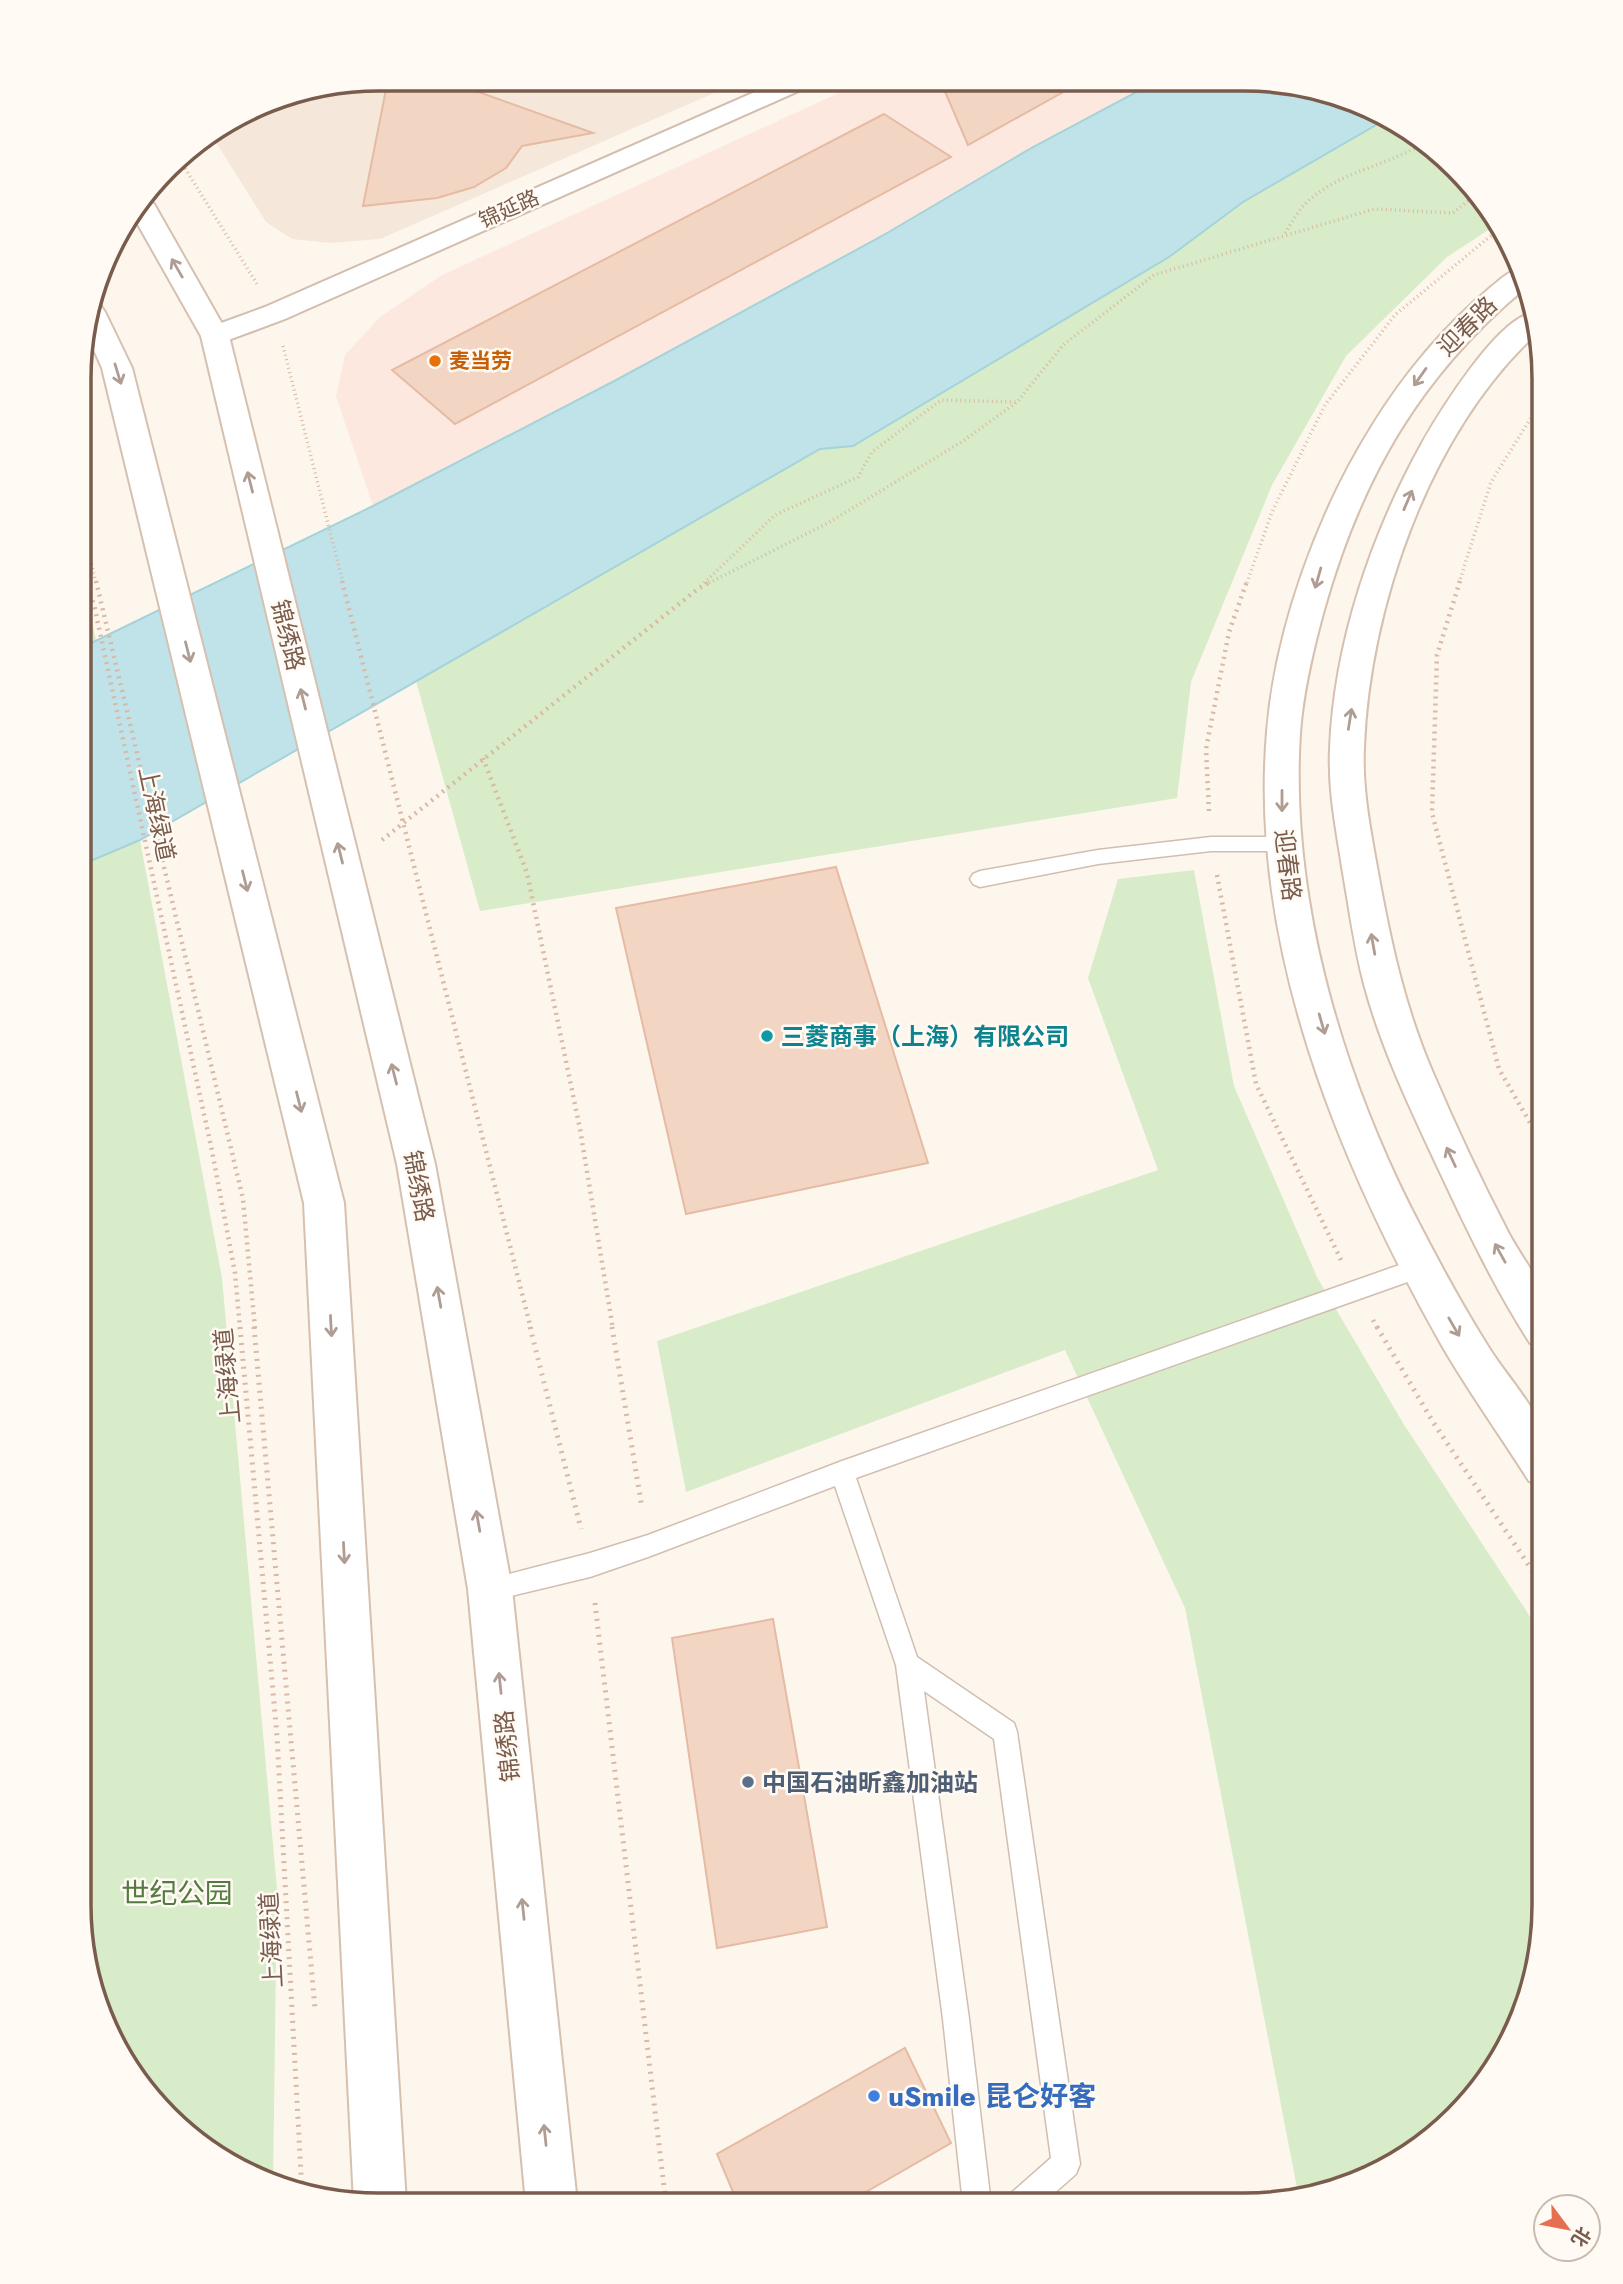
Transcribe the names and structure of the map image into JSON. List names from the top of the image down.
{
  "streets": {
    "main road": ["锦延路", "迎春路", "锦绣路"],
    "path": ["上海绿道"]
  },
  "crossings": [
    ["锦延路", "锦绣路"]
  ],
  "parks": ["世纪公园"],
  "places": [
    "麦当劳",
    "三菱商事（上海）有限公司",
    "中国石油昕鑫加油站",
    "uSmile 昆仑好客"
  ],
  "north": "bottom right"
}
